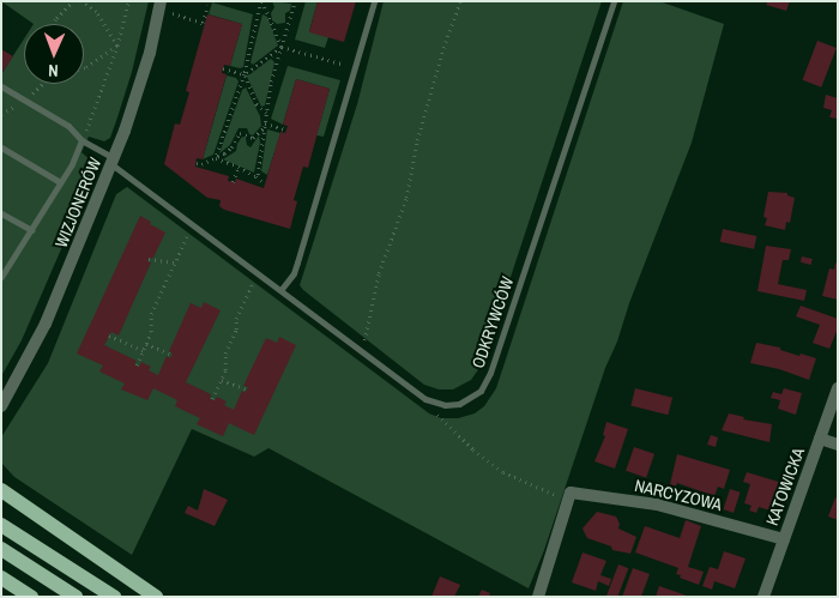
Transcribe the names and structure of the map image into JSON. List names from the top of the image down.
{
  "streets": {
    "street": ["WIZJONERÓW", "KATOWICKA", "NARCYZOWA"],
    "lane": ["ODKRYWCÓW"]
  },
  "crossings": [
    ["WIZJONERÓW", "ODKRYWCÓW"],
    ["KATOWICKA", "NARCYZOWA"]
  ],
  "north": "bottom"
}
